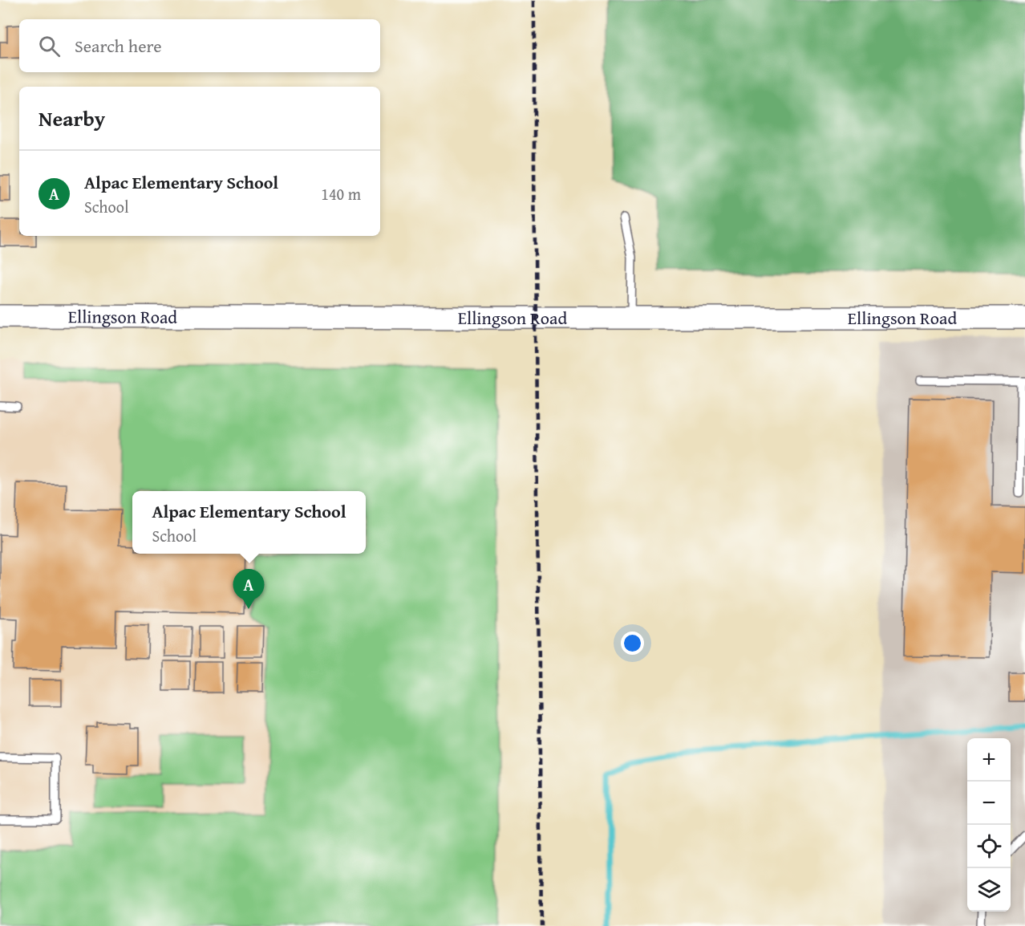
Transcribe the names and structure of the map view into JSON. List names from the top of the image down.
{
  "streets": {
    "main road": ["Ellingson Road"]
  },
  "page": {
    "search": "Search here",
    "heading": "Nearby",
    "list": [
      {
        "mark": "A",
        "name": "Alpac Elementary School",
        "note": "School",
        "value": "140 m"
      }
    ],
    "popup": ["Alpac Elementary School", "School"],
    "pins": "A",
    "map_buttons": ["+", "−"]
  }
}
